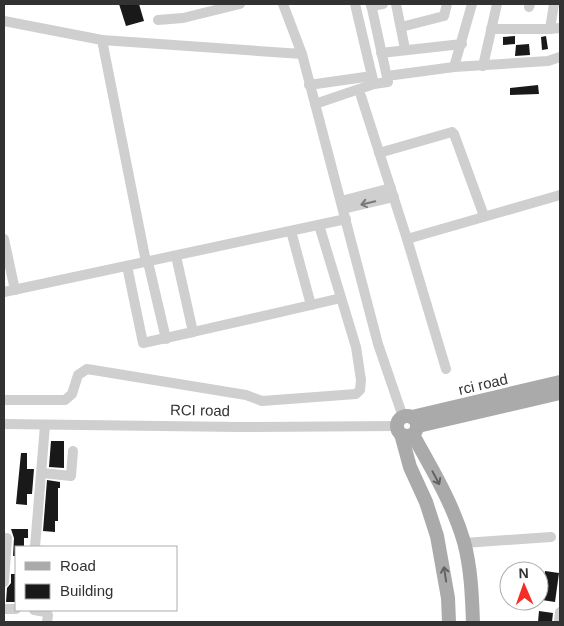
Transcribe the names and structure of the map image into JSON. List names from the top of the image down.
{
  "streets": {
    "main road": ["rci road", "RCI road"]
  },
  "crossings": [
    ["rci road", "RCI road"]
  ],
  "legend": ["Road", "Building"],
  "north": "top"
}
